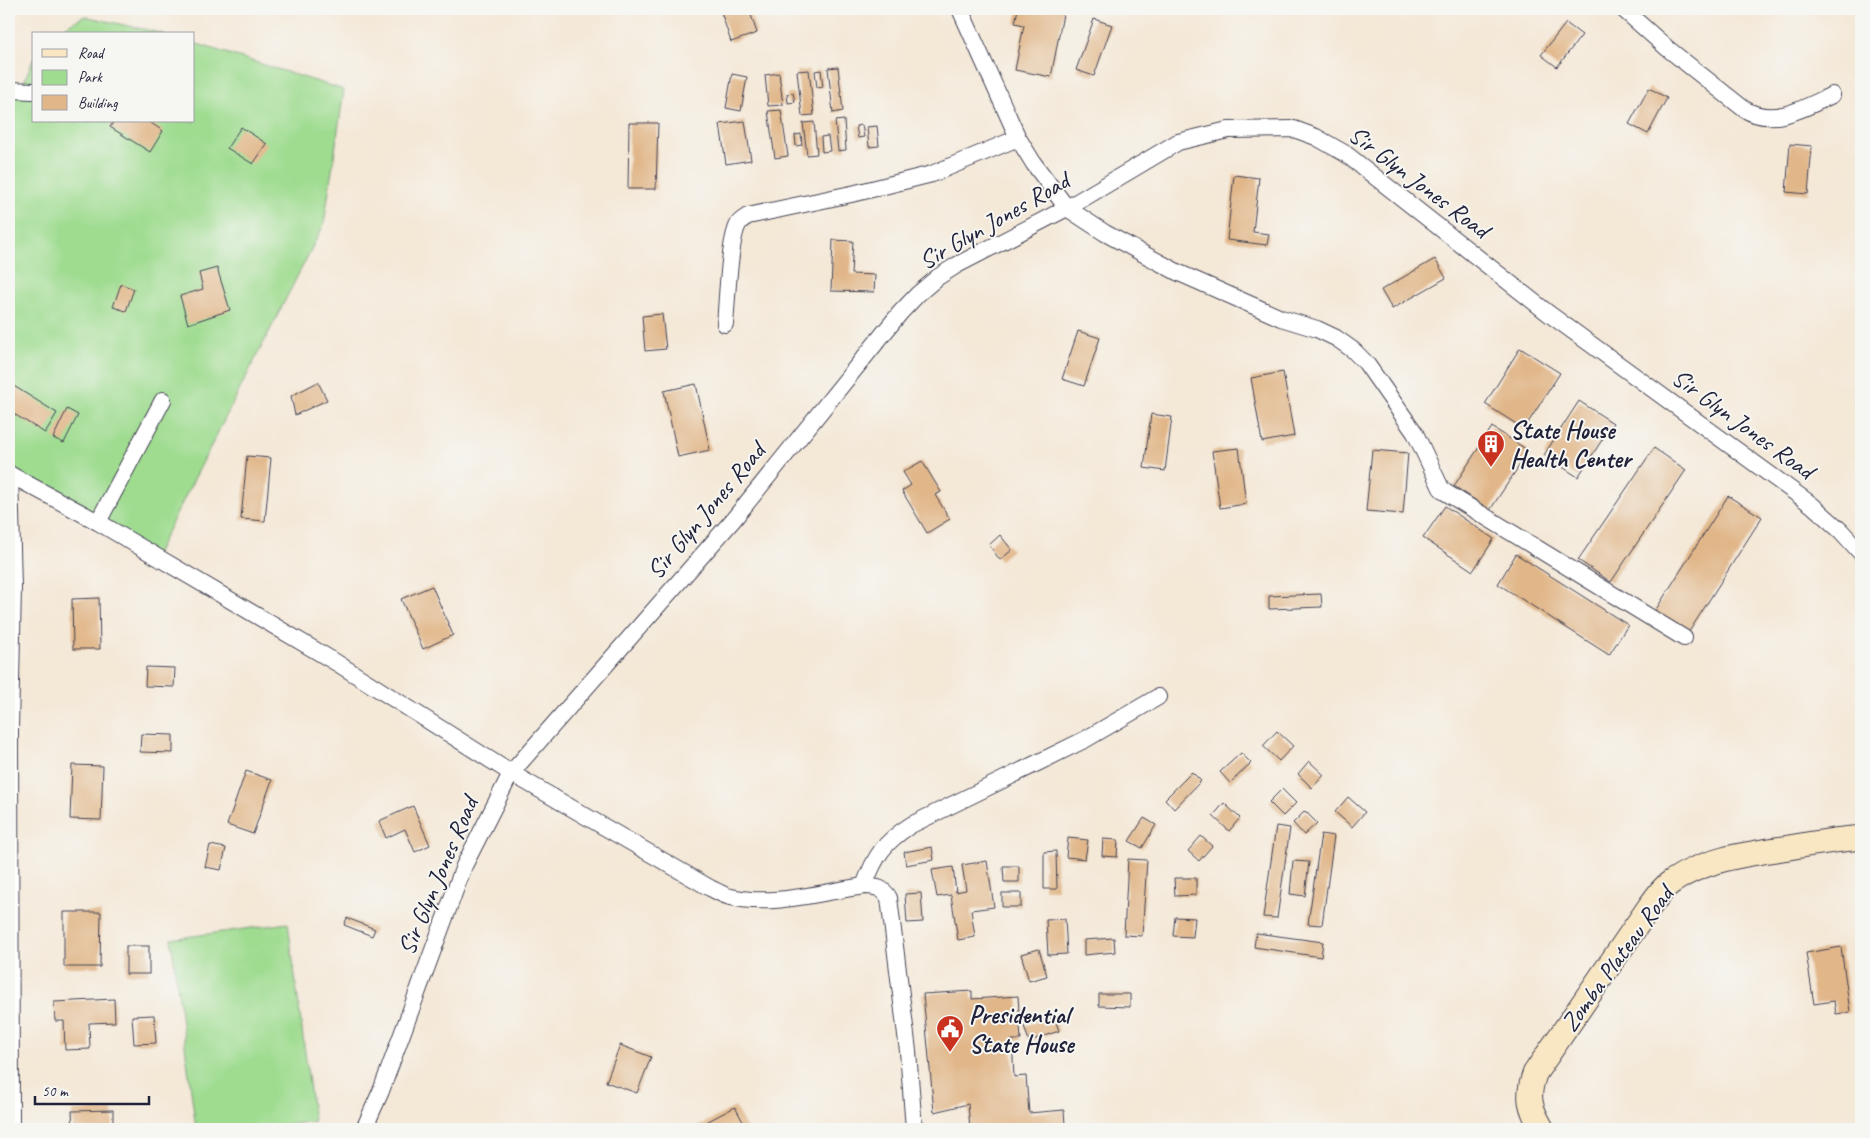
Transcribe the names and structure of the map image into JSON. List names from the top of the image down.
{
  "streets": {
    "street": ["Sir Glyn Jones Road", "Zomba Plateau Road"]
  },
  "places": {
    "building": ["State House Health Center"],
    "public building": ["Presidential State House"]
  },
  "legend": ["Road", "Park", "Building"],
  "scale_bar": "50 m"
}
